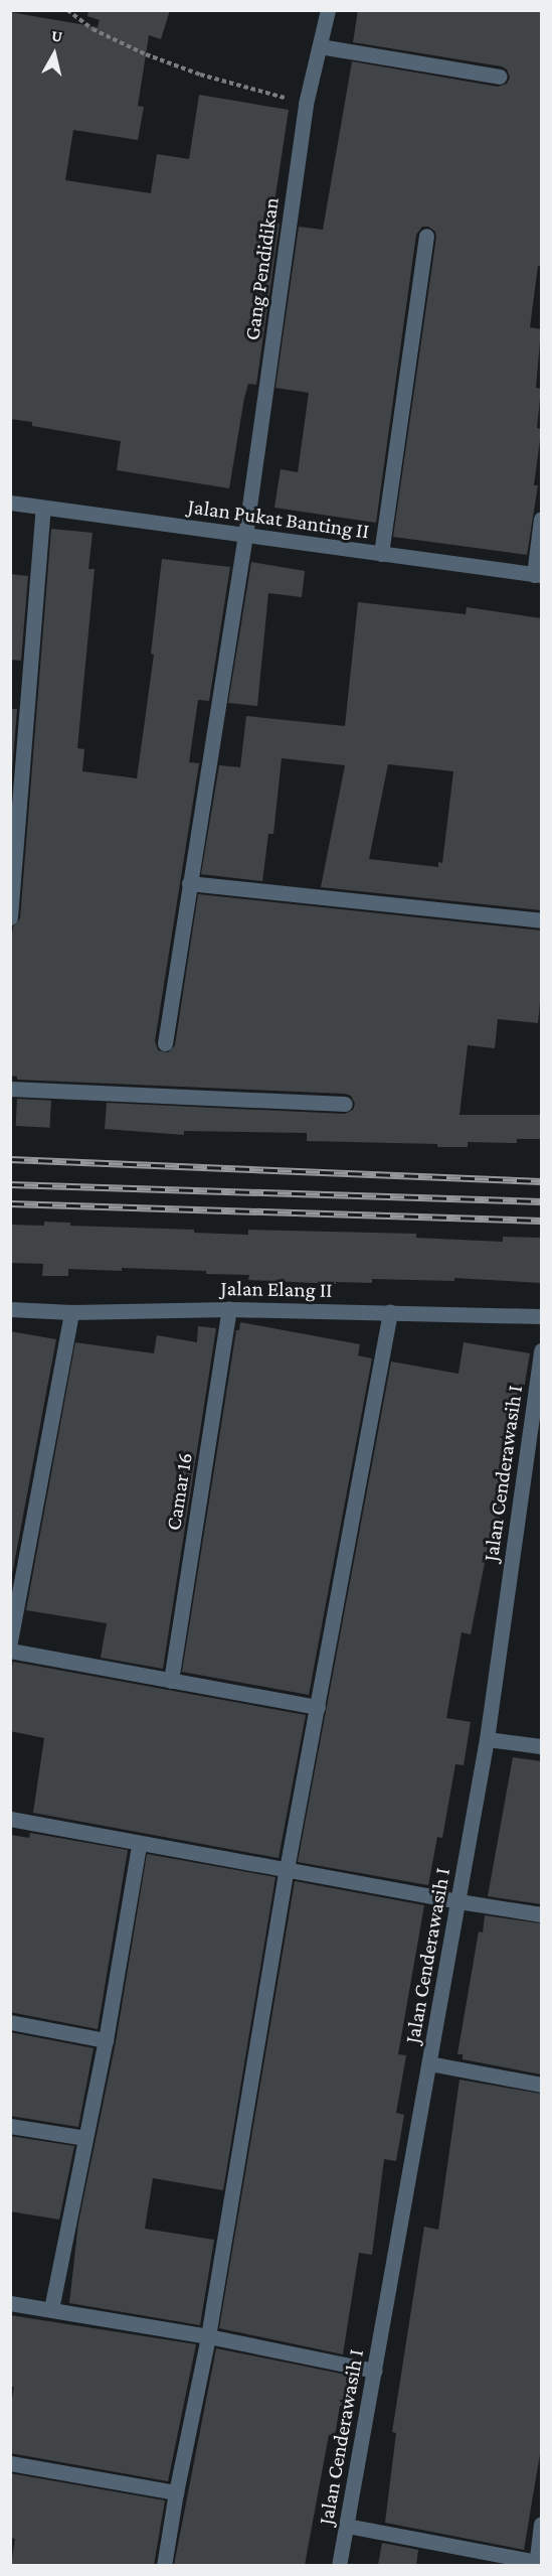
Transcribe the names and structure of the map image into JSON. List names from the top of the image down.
{
  "streets": {
    "street": [
      "Gang Pendidikan",
      "Jalan Pukat Banting II",
      "Jalan Elang II",
      "Jalan Cenderawasih I",
      "Camar 16"
    ]
  },
  "crossings": [
    ["Gang Pendidikan", "Jalan Pukat Banting II"],
    ["Jalan Elang II", "Camar 16"]
  ],
  "north": "top"
}
